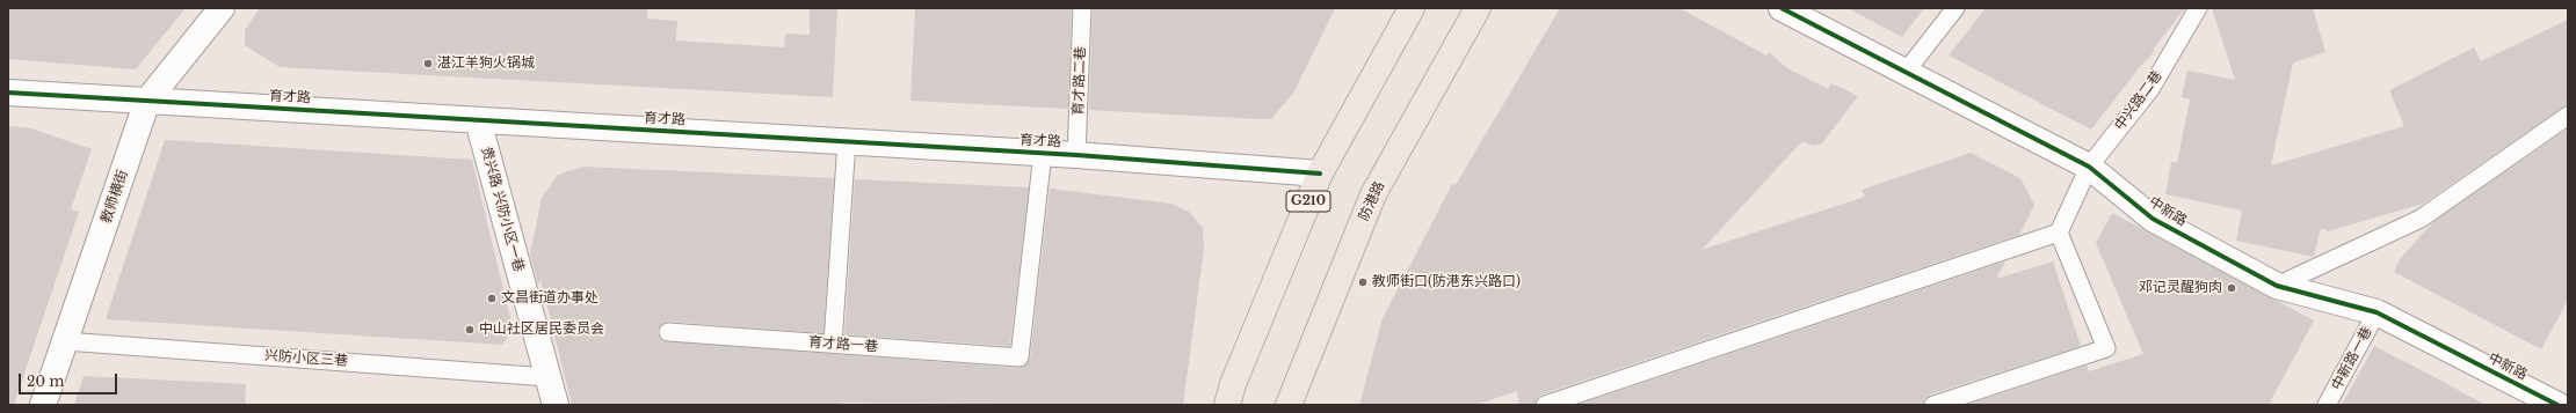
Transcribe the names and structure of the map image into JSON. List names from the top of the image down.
{
  "streets": {
    "highway": ["G210", "防港路"],
    "street": [
      "育才路",
      "教师横街",
      "贵兴路 兴防小区一巷",
      "中新路"
    ],
    "lane": [
      "育才路二巷",
      "中兴路二巷",
      "育才路一巷",
      "兴防小区三巷",
      "中新路一巷"
    ]
  },
  "crossings": [
    ["育才路二巷", "育才路"],
    ["育才路", "教师横街"],
    ["育才路", "G210"],
    ["育才路", "贵兴路 兴防小区一巷"],
    ["育才路", "育才路一巷"],
    ["中兴路二巷", "中新路"],
    ["教师横街", "兴防小区三巷"],
    ["贵兴路 兴防小区一巷", "兴防小区三巷"],
    ["中新路", "中新路一巷"]
  ],
  "places": [
    "湛江羊狗火锅城",
    "教师街口(防港东兴路口)",
    "邓记灵醒狗肉",
    "文昌街道办事处",
    "中山社区居民委员会"
  ],
  "scale_bar": "20 m"
}
